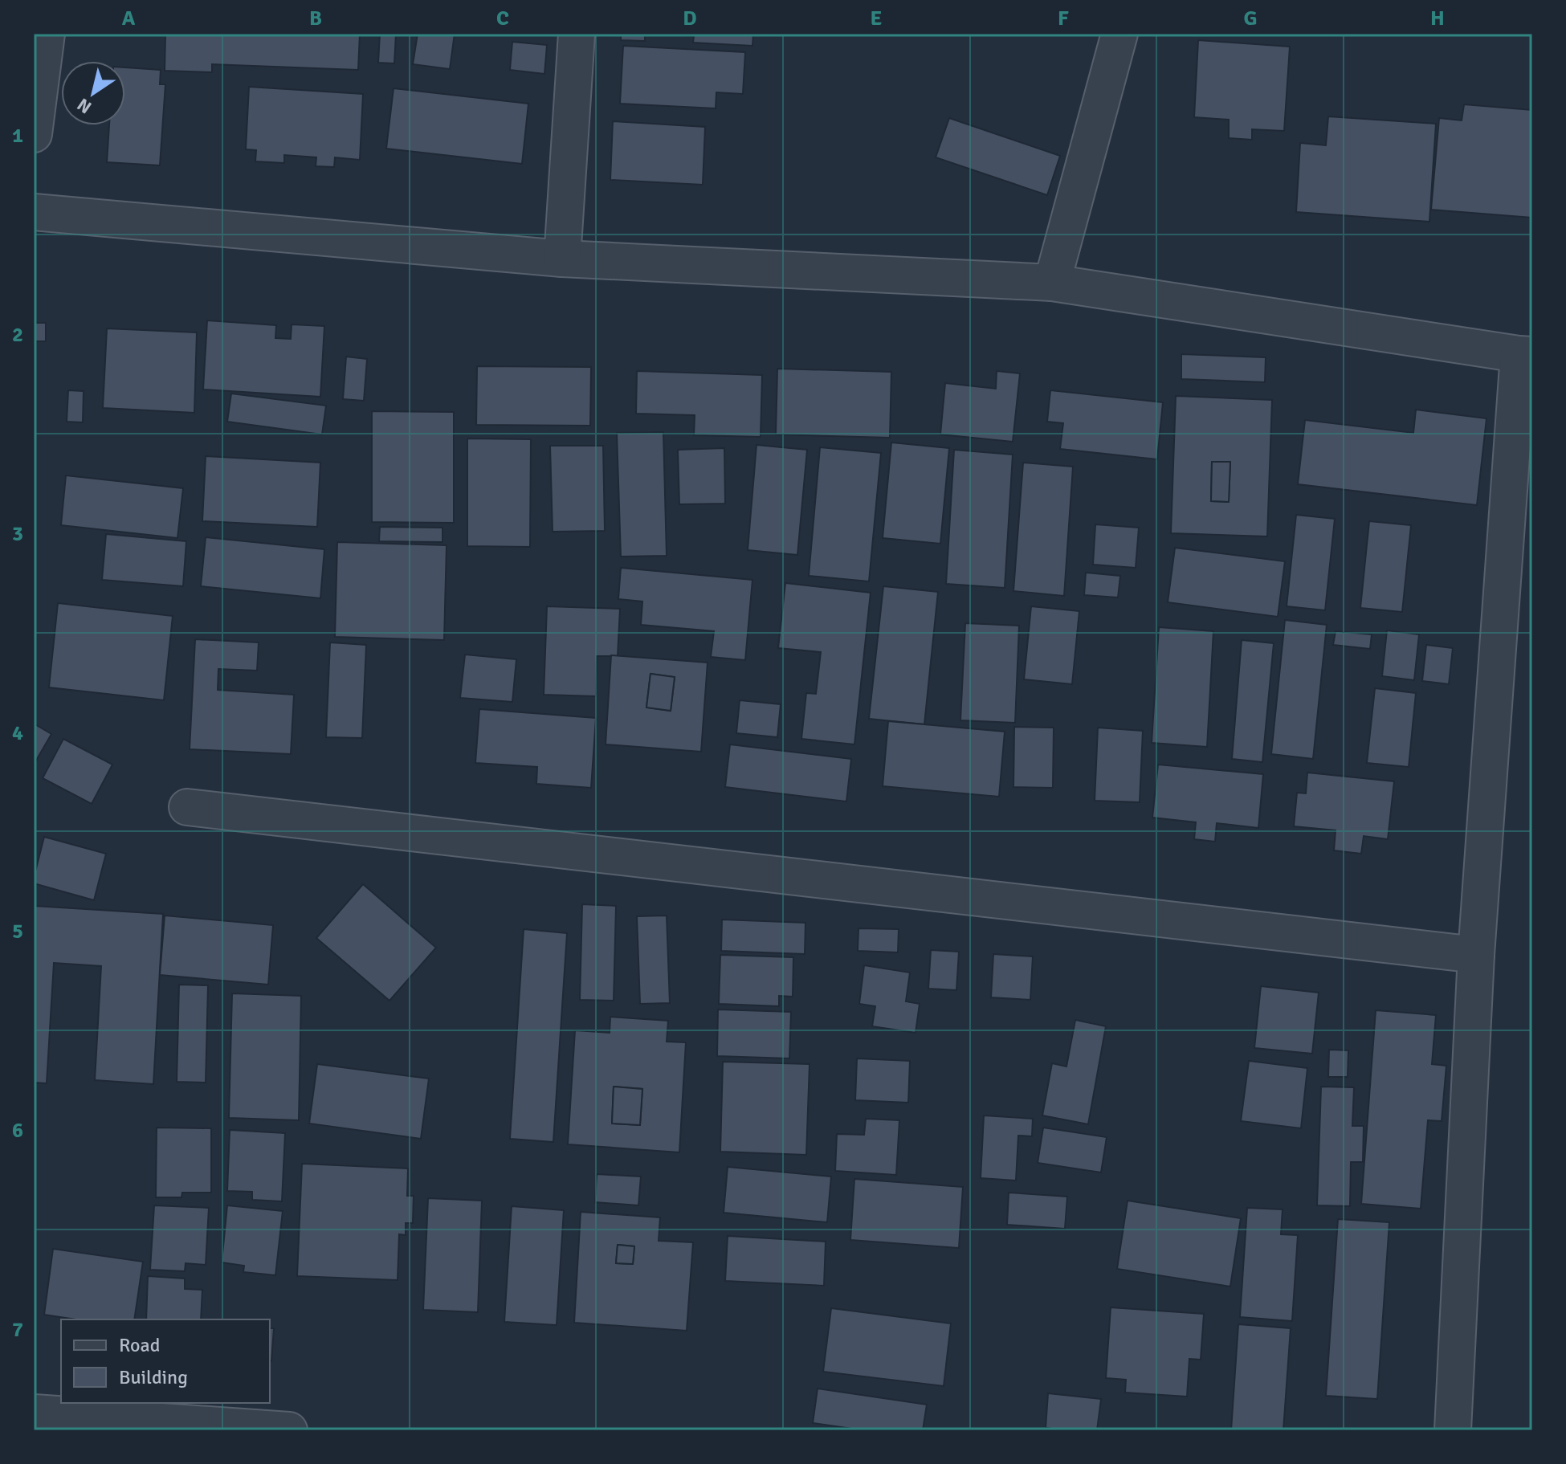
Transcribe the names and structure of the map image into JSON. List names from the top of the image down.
{
  "legend": ["Road", "Building"],
  "north": "bottom left",
  "grid": {
    "columns": [
      "A",
      "B",
      "C",
      "D",
      "E",
      "F",
      "G",
      "H"
    ],
    "rows": [
      "1",
      "2",
      "3",
      "4",
      "5",
      "6",
      "7"
    ]
  }
}
